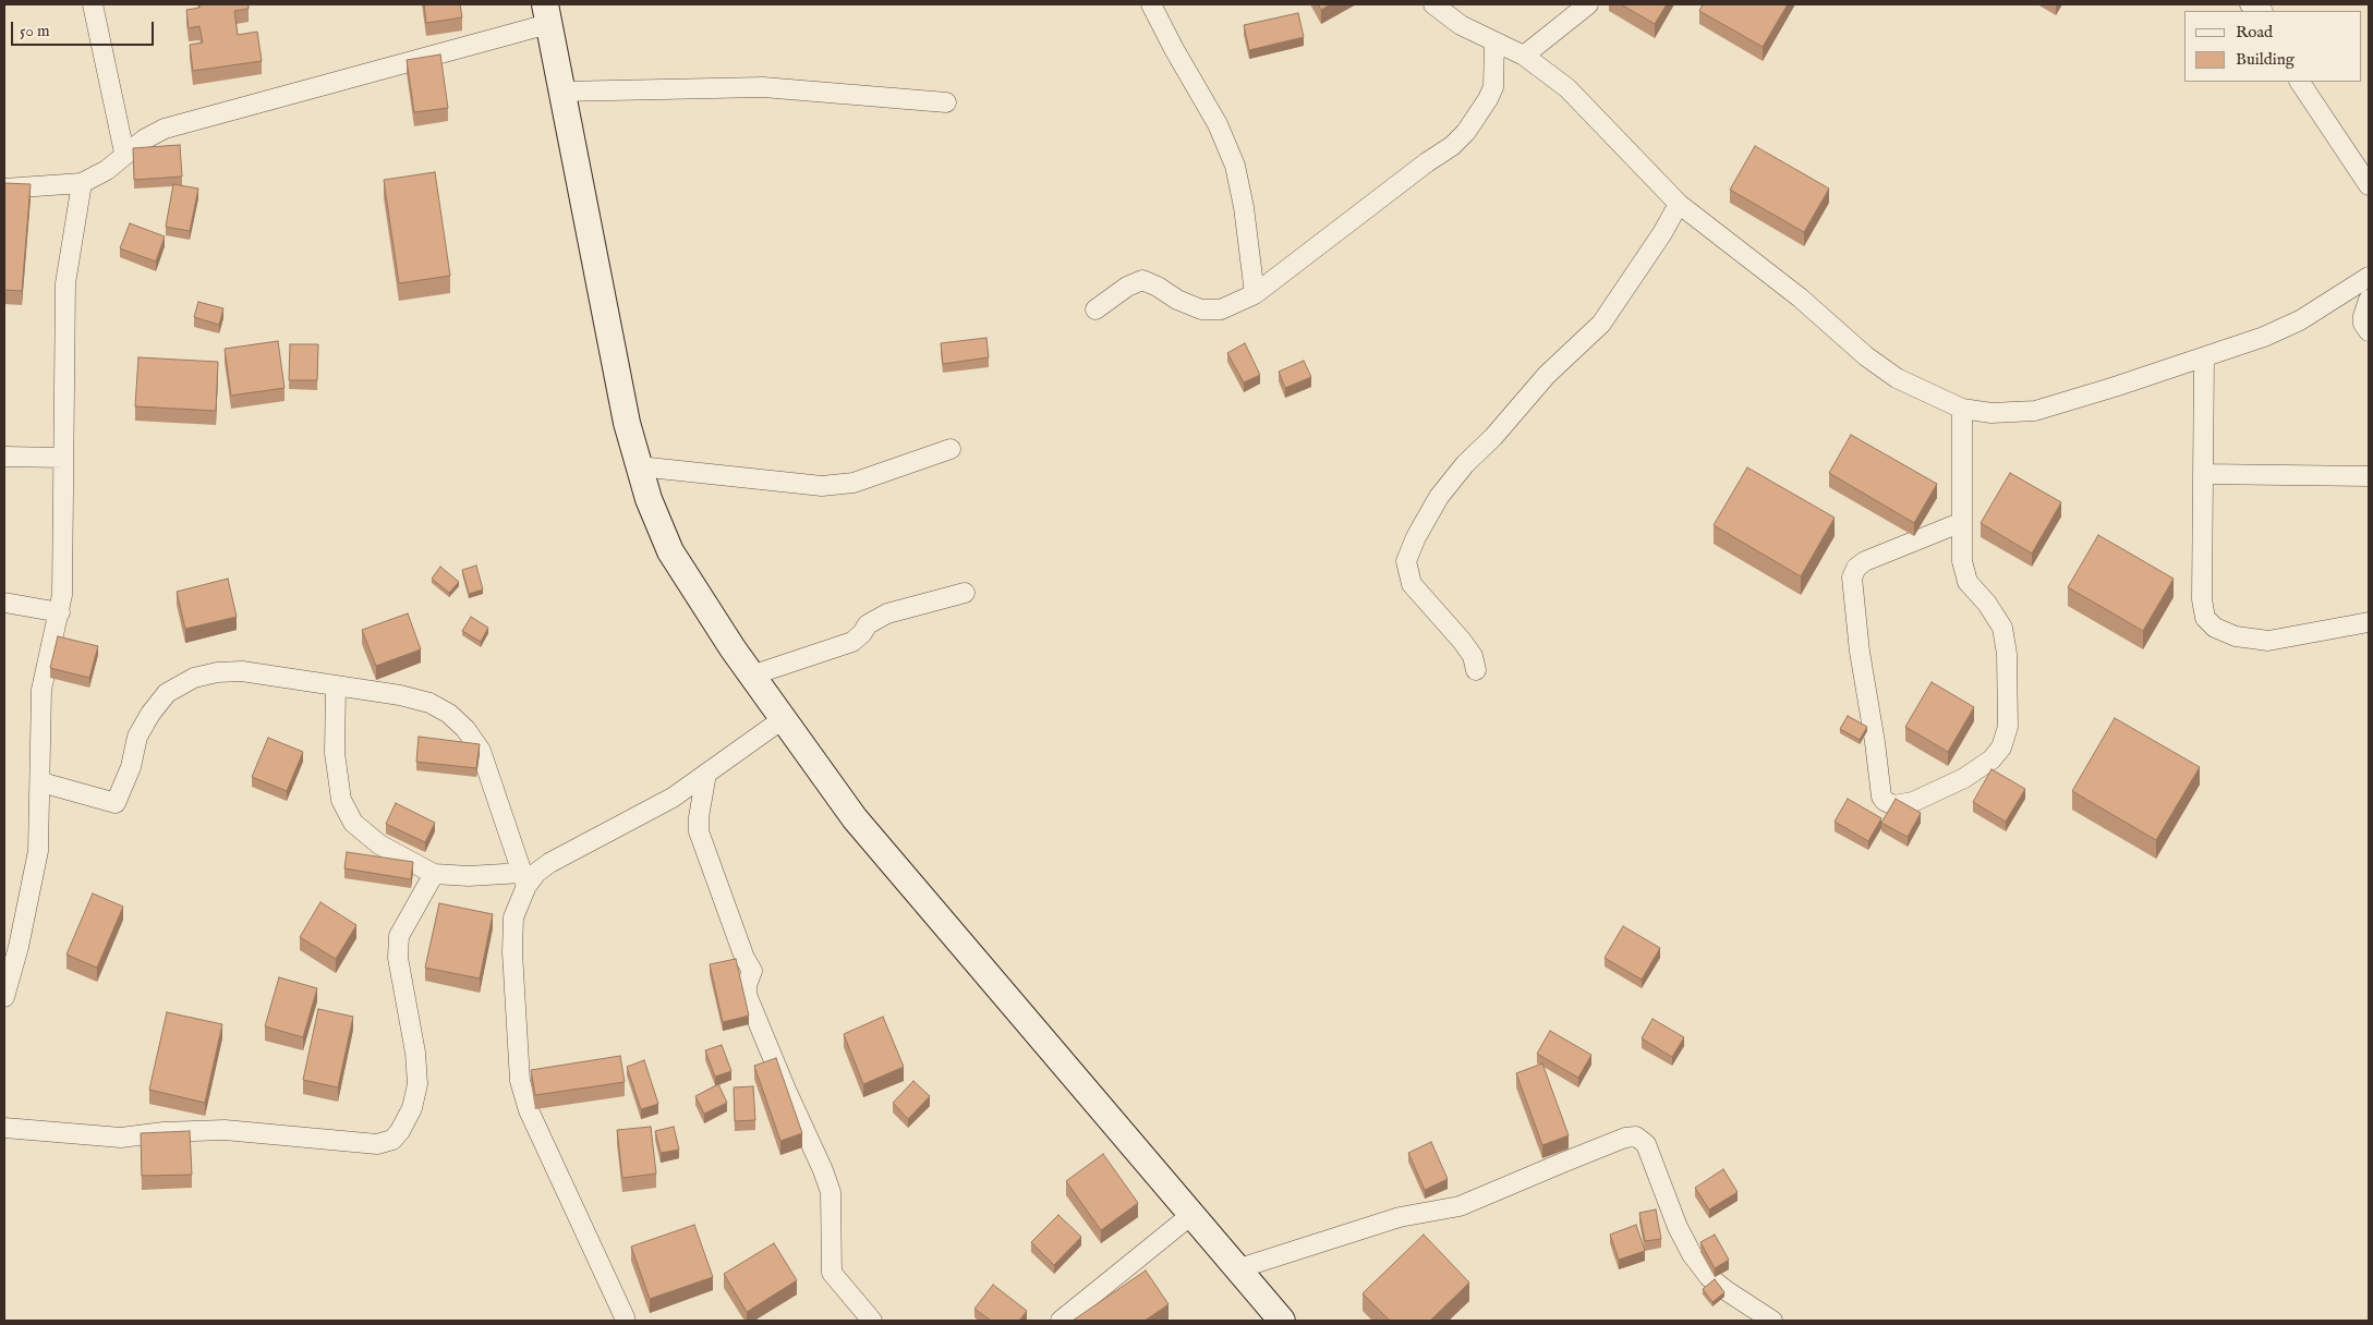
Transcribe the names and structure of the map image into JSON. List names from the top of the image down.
{
  "legend": ["Road", "Building"],
  "scale_bar": "50 m"
}
